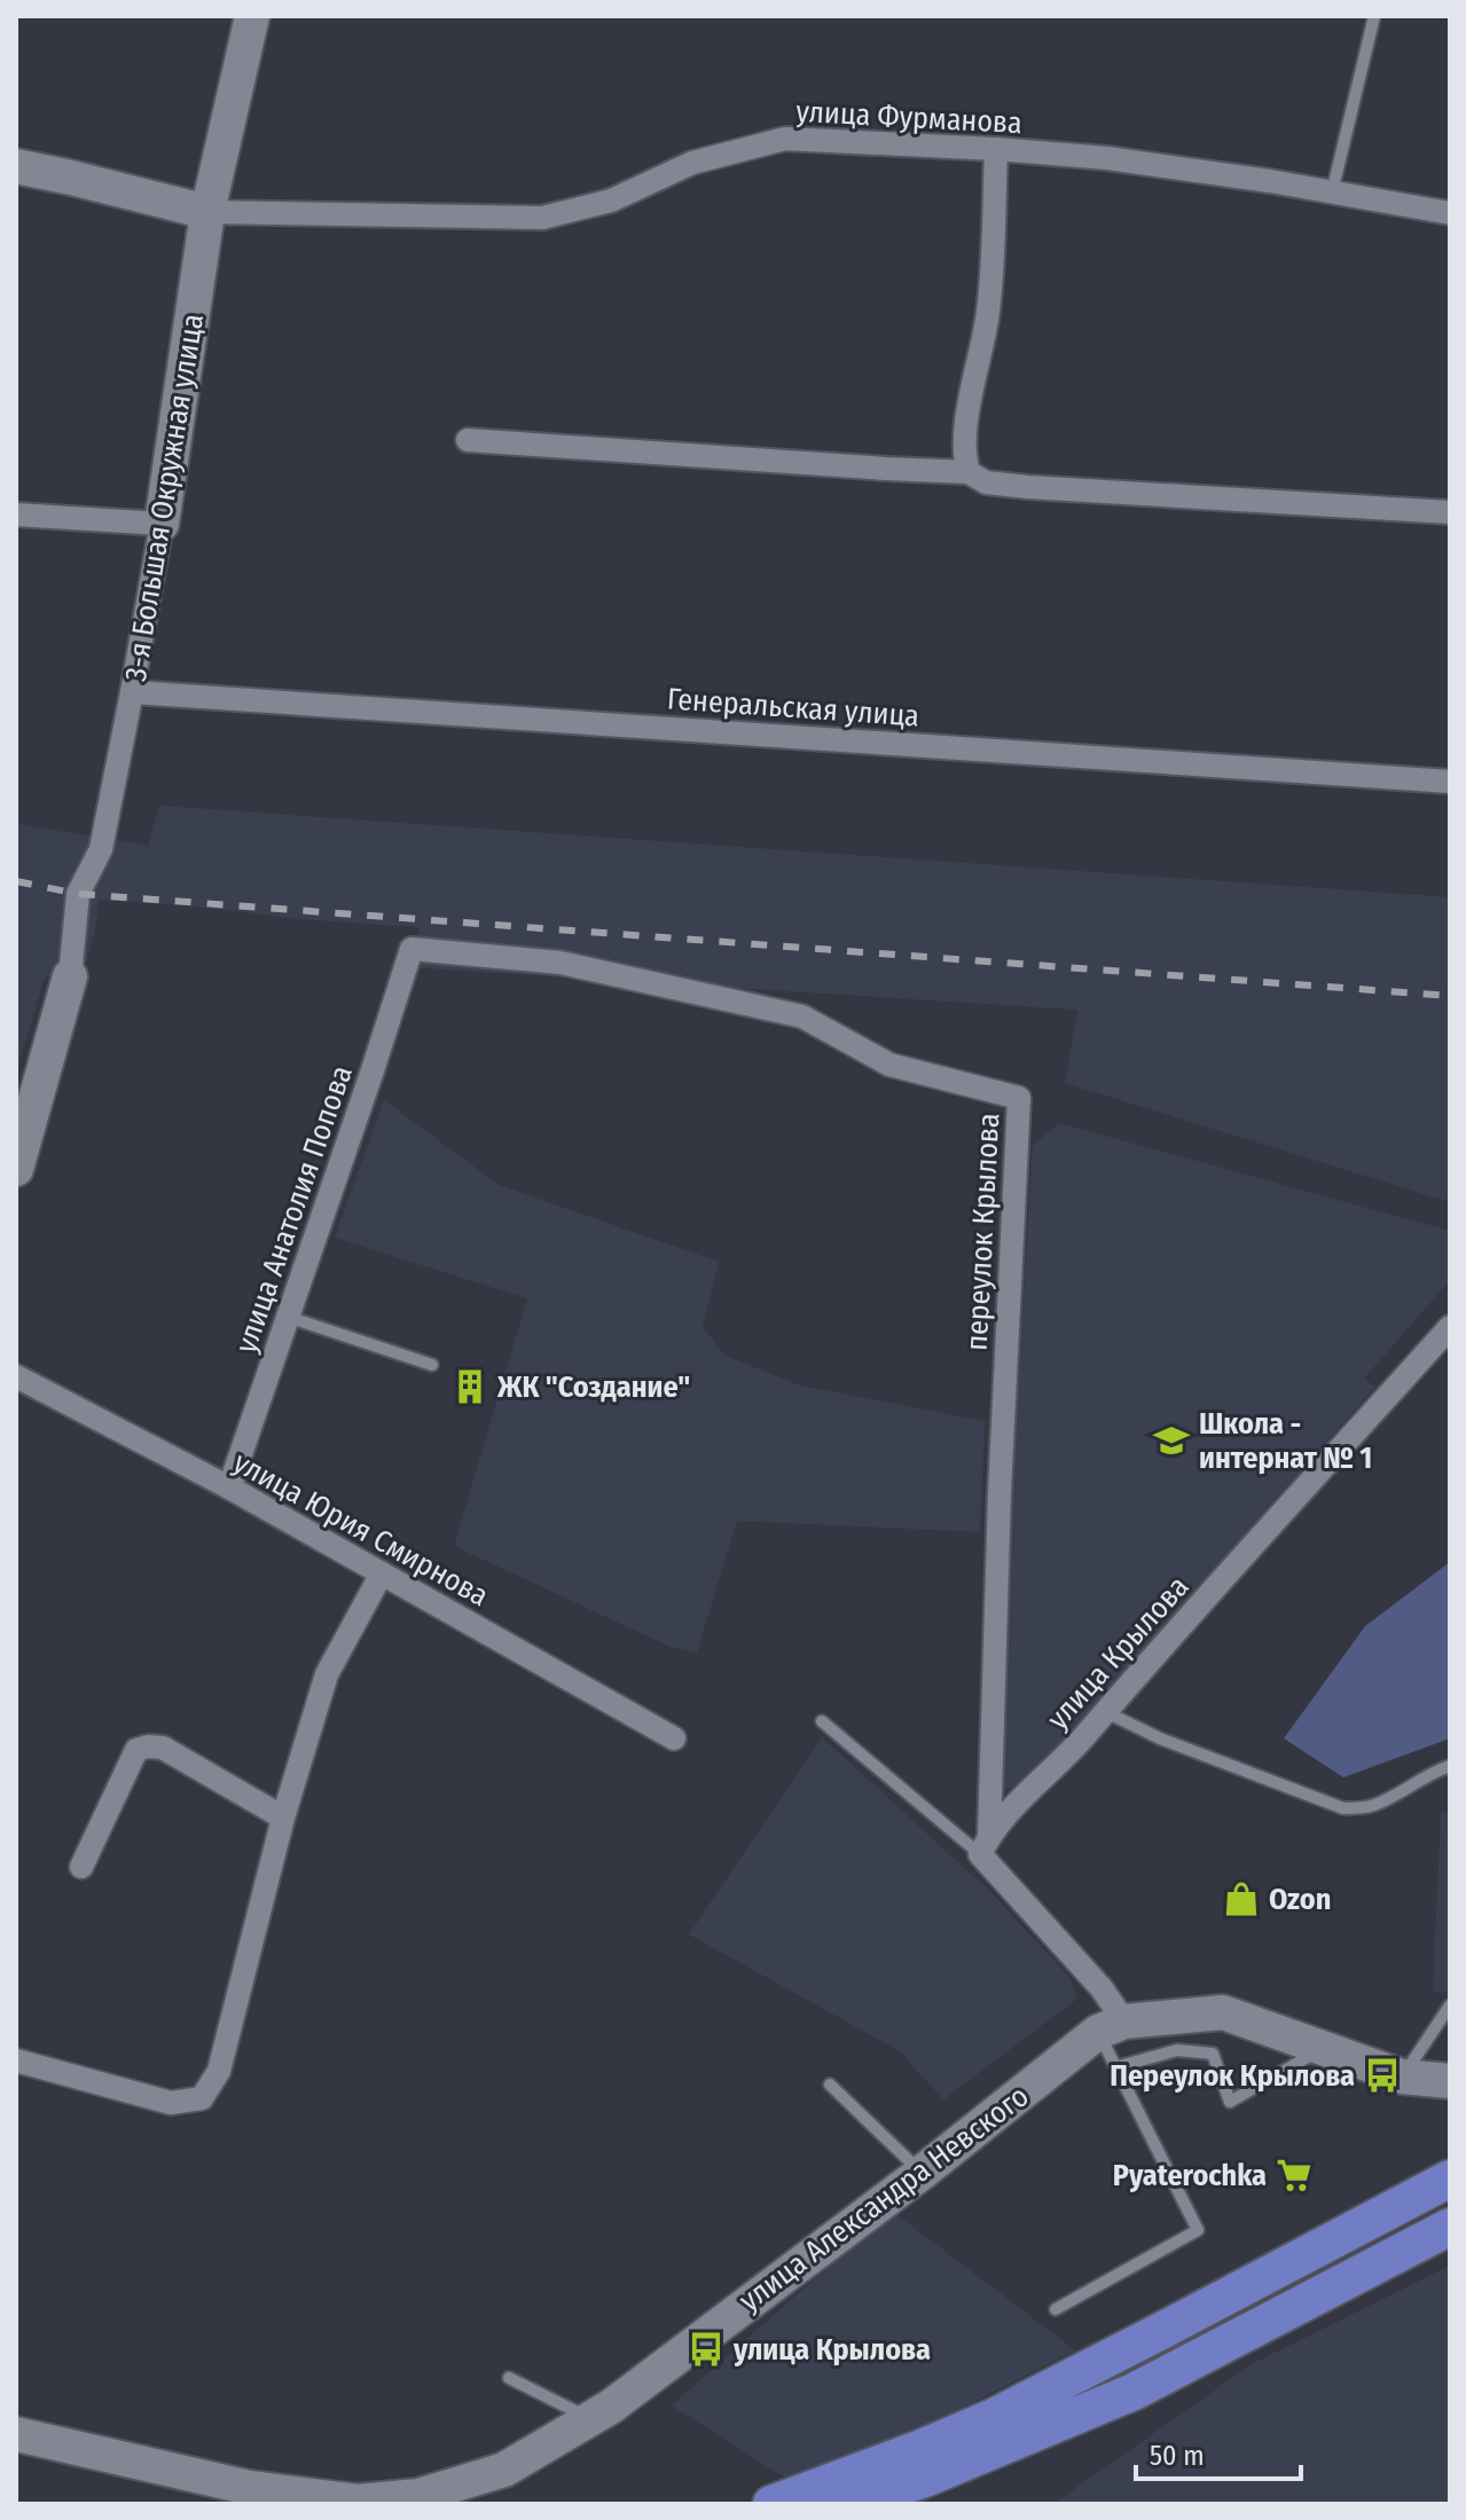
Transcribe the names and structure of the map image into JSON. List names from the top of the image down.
{
  "streets": {
    "street": [
      "улица Фурманова",
      "3-я Большая Окружная улица",
      "Генеральская улица",
      "улица Анатолия Попова",
      "переулок Крылова",
      "улица Юрия Смирнова",
      "улица Крылова",
      "улица Александра Невского"
    ]
  },
  "crossings": [
    ["улица Фурманова", "3-я Большая Окружная улица"],
    ["3-я Большая Окружная улица", "Генеральская улица"],
    ["улица Анатолия Попова", "переулок Крылова"],
    ["улица Анатолия Попова", "улица Юрия Смирнова"],
    ["переулок Крылова", "улица Крылова"]
  ],
  "places": {
    "building": ["ЖК \"Создание\""],
    "school or university": ["Школа - интернат № 1"],
    "shop": ["Ozon"],
    "bus stop": ["Переулок Крылова", "улица Крылова"],
    "supermarket": ["Pyaterochka"]
  },
  "scale_bar": "50 m"
}
